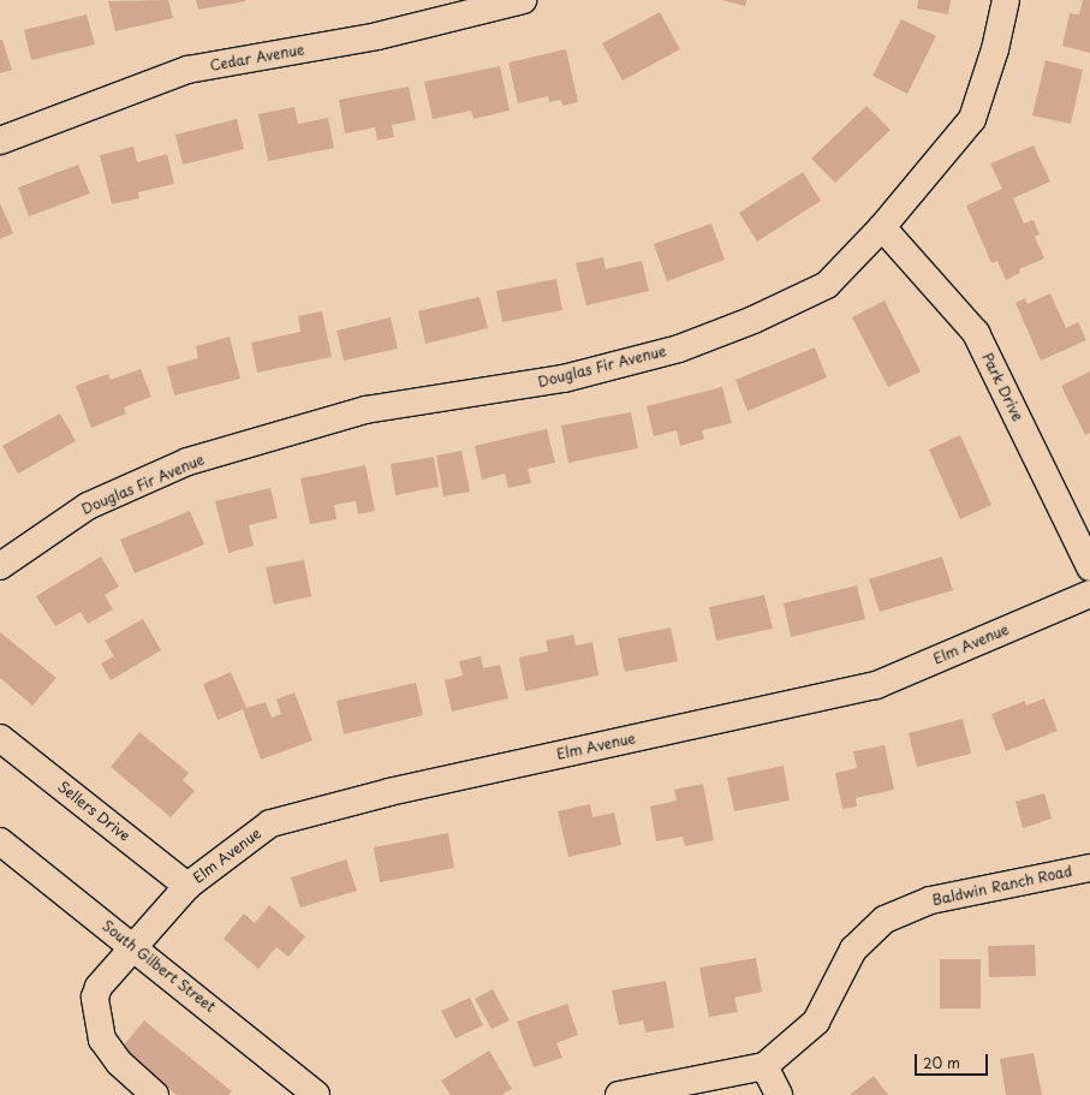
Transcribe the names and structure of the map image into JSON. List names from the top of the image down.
{
  "streets": {
    "street": [
      "Cedar Avenue",
      "Douglas Fir Avenue",
      "Park Drive",
      "Elm Avenue",
      "Sellers Drive",
      "Baldwin Ranch Road",
      "South Gilbert Street"
    ]
  },
  "crossings": [
    ["Douglas Fir Avenue", "Park Drive"],
    ["Elm Avenue", "Sellers Drive"],
    ["Elm Avenue", "South Gilbert Street"]
  ],
  "scale_bar": "20 m"
}
